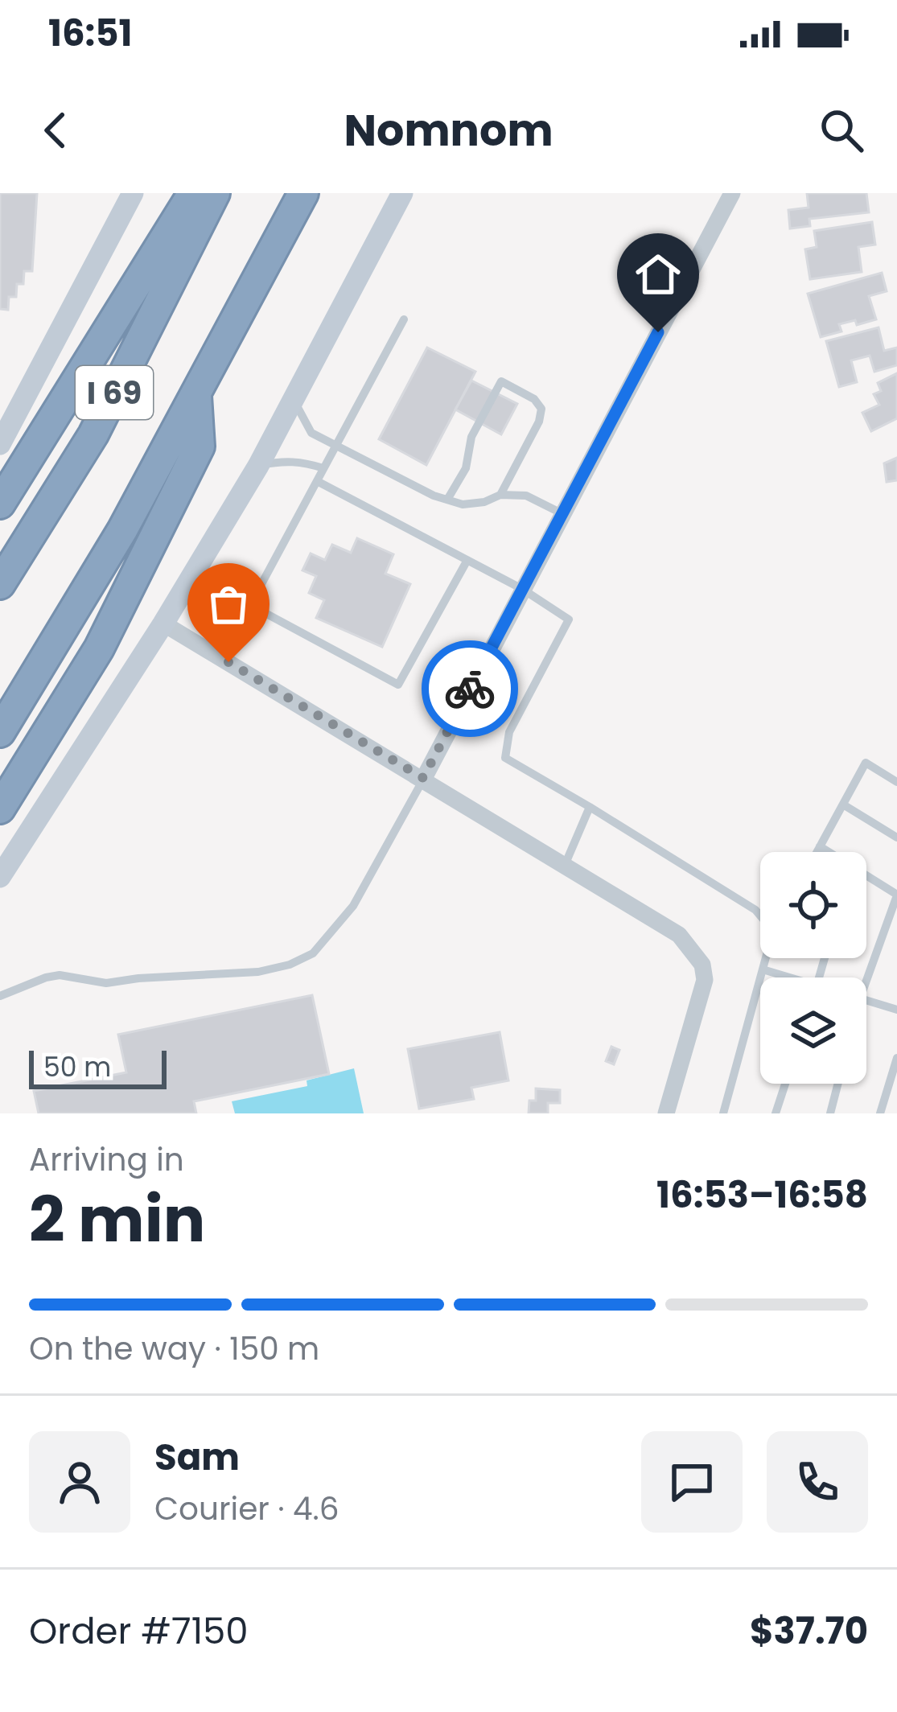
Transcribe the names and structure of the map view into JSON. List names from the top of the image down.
{
  "streets": {
    "highway": ["I 69"]
  },
  "scale_bar": "50 m",
  "page": {
    "status": "16:51",
    "header": "Nomnom",
    "scale": "50 m",
    "heading": ["2 min", "Arriving in", "16:53–16:58"],
    "panel": [
      "Sam",
      "Courier · 4.6",
      "Order #7150",
      "$37.70"
    ],
    "bar": "On the way · 150 m"
  }
}
